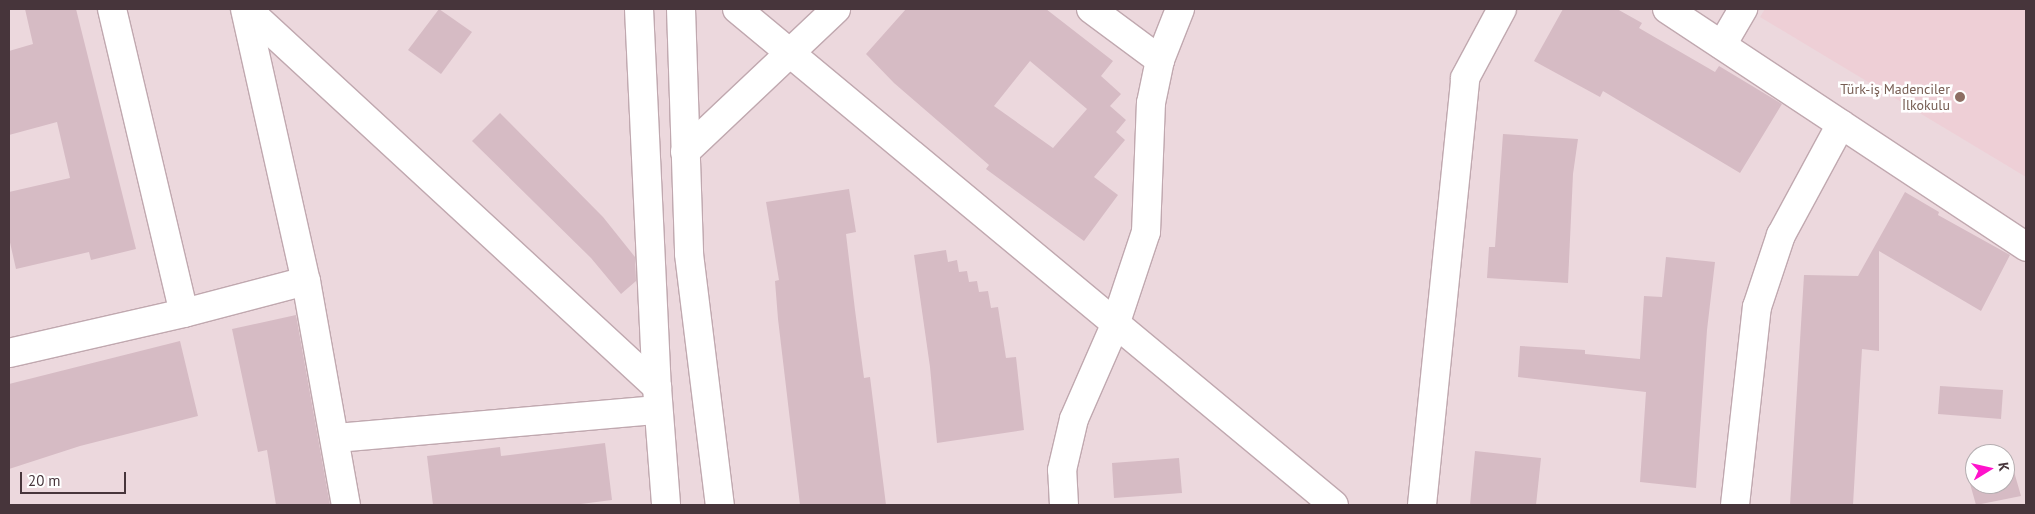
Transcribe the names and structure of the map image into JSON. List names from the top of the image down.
{
  "places": ["Türk-iş Madenciler İlkokulu"],
  "scale_bar": "20 m",
  "north": "right"
}
